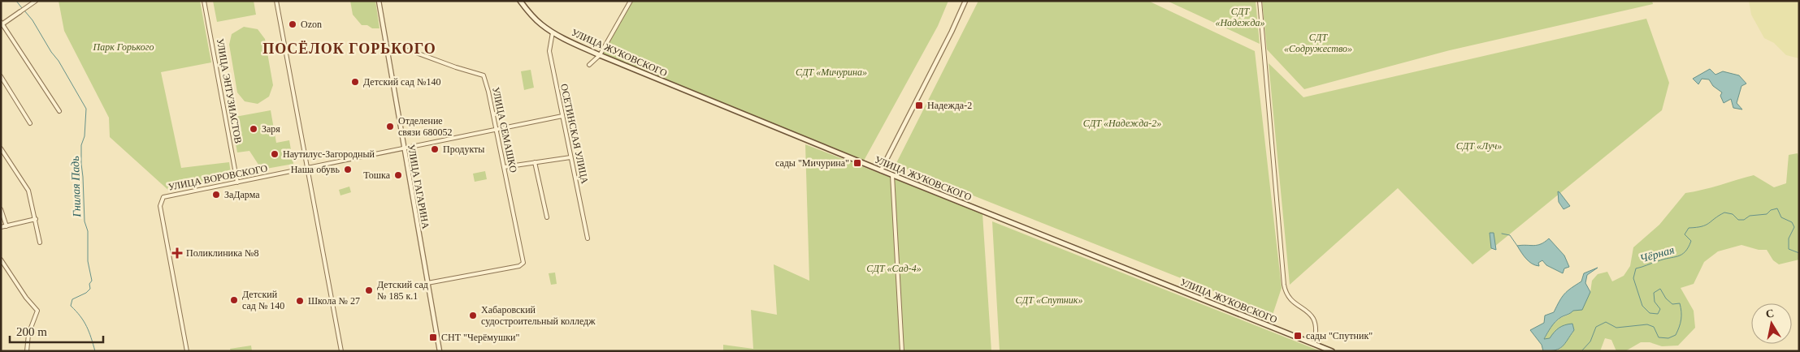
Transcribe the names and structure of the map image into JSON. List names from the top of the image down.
{
  "streets": {
    "main road": ["УЛИЦА ЖУКОВСКОГО"],
    "street": [
      "УЛИЦА ЭНТУЗИАСТОВ",
      "УЛИЦА СЕМАШКО",
      "ОСЕТИНСКАЯ УЛИЦА",
      "УЛИЦА ВОРОВСКОГО",
      "УЛИЦА ГАГАРИНА"
    ]
  },
  "crossings": [
    ["УЛИЦА ЖУКОВСКОГО", "ОСЕТИНСКАЯ УЛИЦА"],
    ["УЛИЦА ЭНТУЗИАСТОВ", "УЛИЦА ВОРОВСКОГО"],
    ["УЛИЦА СЕМАШКО", "УЛИЦА ВОРОВСКОГО"],
    ["УЛИЦА СЕМАШКО", "УЛИЦА ГАГАРИНА"],
    ["ОСЕТИНСКАЯ УЛИЦА", "УЛИЦА ВОРОВСКОГО"],
    ["УЛИЦА ВОРОВСКОГО", "УЛИЦА ГАГАРИНА"]
  ],
  "districts": ["ПОСЁЛОК ГОРЬКОГО"],
  "water": ["Гнилая Падь", "Чёрная"],
  "parks": [
    "СДТ «Надежда»",
    "СДТ «Содружество»",
    "Парк Горького",
    "СДТ «Мичурина»",
    "СДТ «Надежда-2»",
    "СДТ «Луч»",
    "СДТ «Сад-4»",
    "СДТ «Спутник»"
  ],
  "places": {
    "other": [
      "Ozon",
      "Детский сад №140",
      "Отделение связи 680052",
      "Заря",
      "Продукты",
      "Наутилус-Загородный",
      "Наша обувь",
      "Тошка",
      "ЗаДарма",
      "Детский сад № 185 к.1",
      "Детский сад № 140",
      "Школа № 27",
      "Хабаровский судостроительный колледж"
    ],
    "transit": [
      "Надежда-2",
      "сады \"Мичурина\"",
      "сады \"Спутник\"",
      "СНТ \"Черёмушки\""
    ],
    "health": ["Поликлиника №8"]
  },
  "scale_bar": "200 m",
  "north": "top"
}
